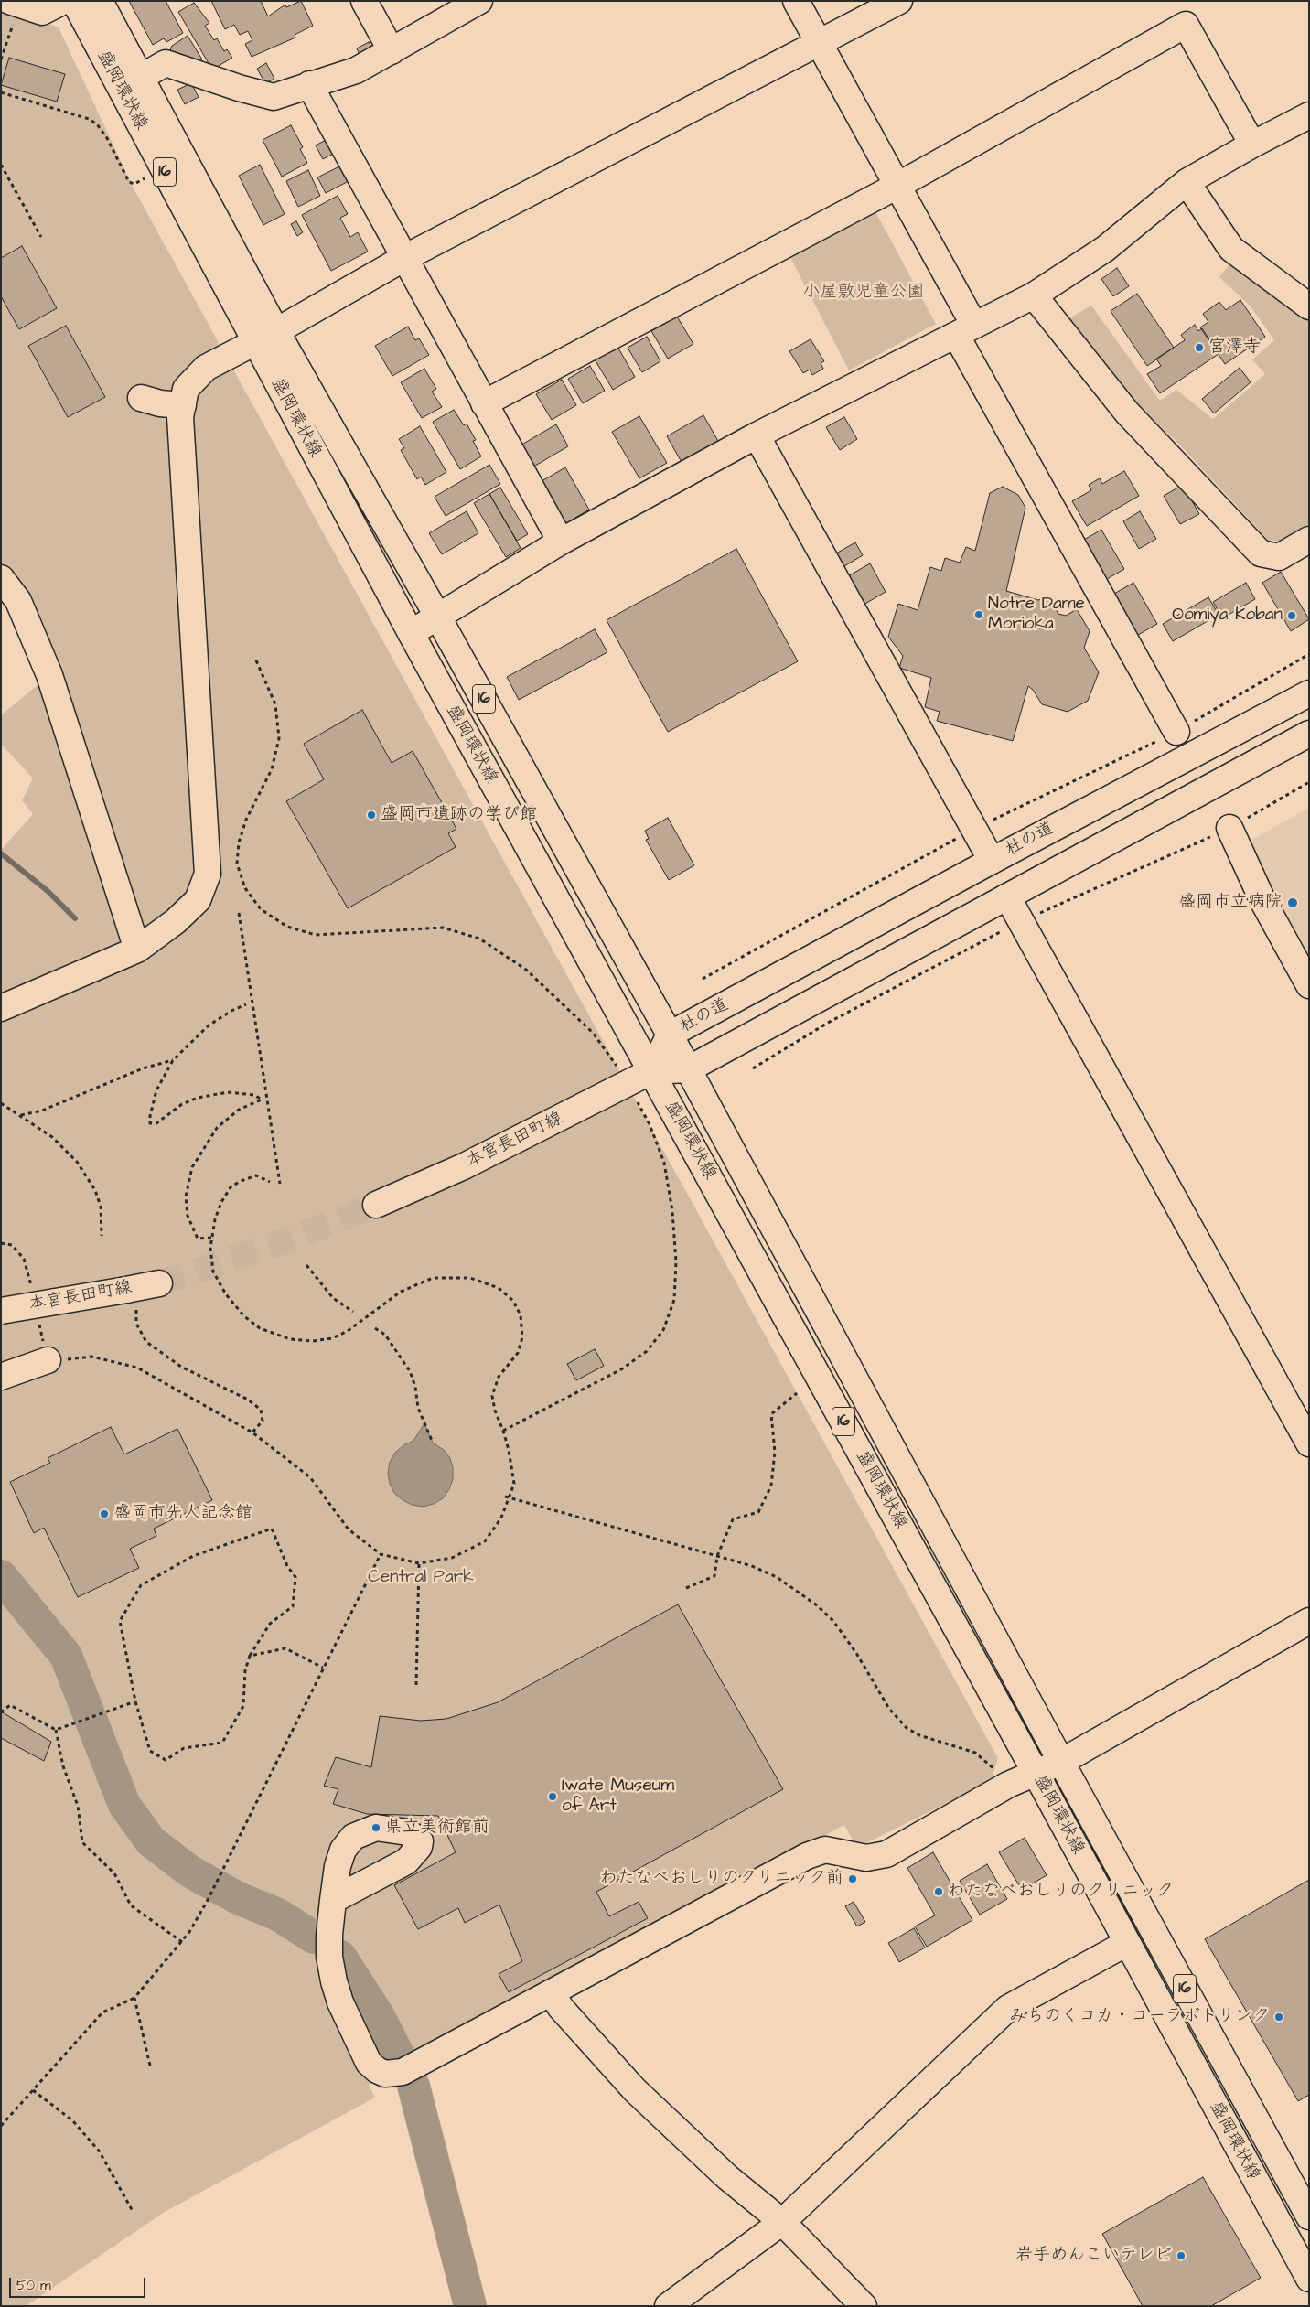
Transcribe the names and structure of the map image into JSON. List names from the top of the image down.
{
  "streets": {
    "street": [
      "盛岡環状線",
      "16",
      "杜の道",
      "本宮長田町線"
    ]
  },
  "crossings": [
    ["盛岡環状線", "杜の道"],
    ["盛岡環状線", "本宮長田町線"],
    ["杜の道", "本宮長田町線"]
  ],
  "parks": ["小屋敷児童公園", "Central Park"],
  "places": [
    "宮澤寺",
    "Notre Dame Morioka",
    "Oomiya Koban",
    "盛岡市遺跡の学び館",
    "盛岡市立病院",
    "盛岡市先人記念館",
    "Iwate Museum of Art",
    "県立美術館前",
    "わたなべおしりのクリニック前",
    "わたなべおしりのクリニック",
    "みちのくコカ・コーラボトリンク",
    "岩手めんこいテレビ"
  ],
  "scale_bar": "50 m"
}
